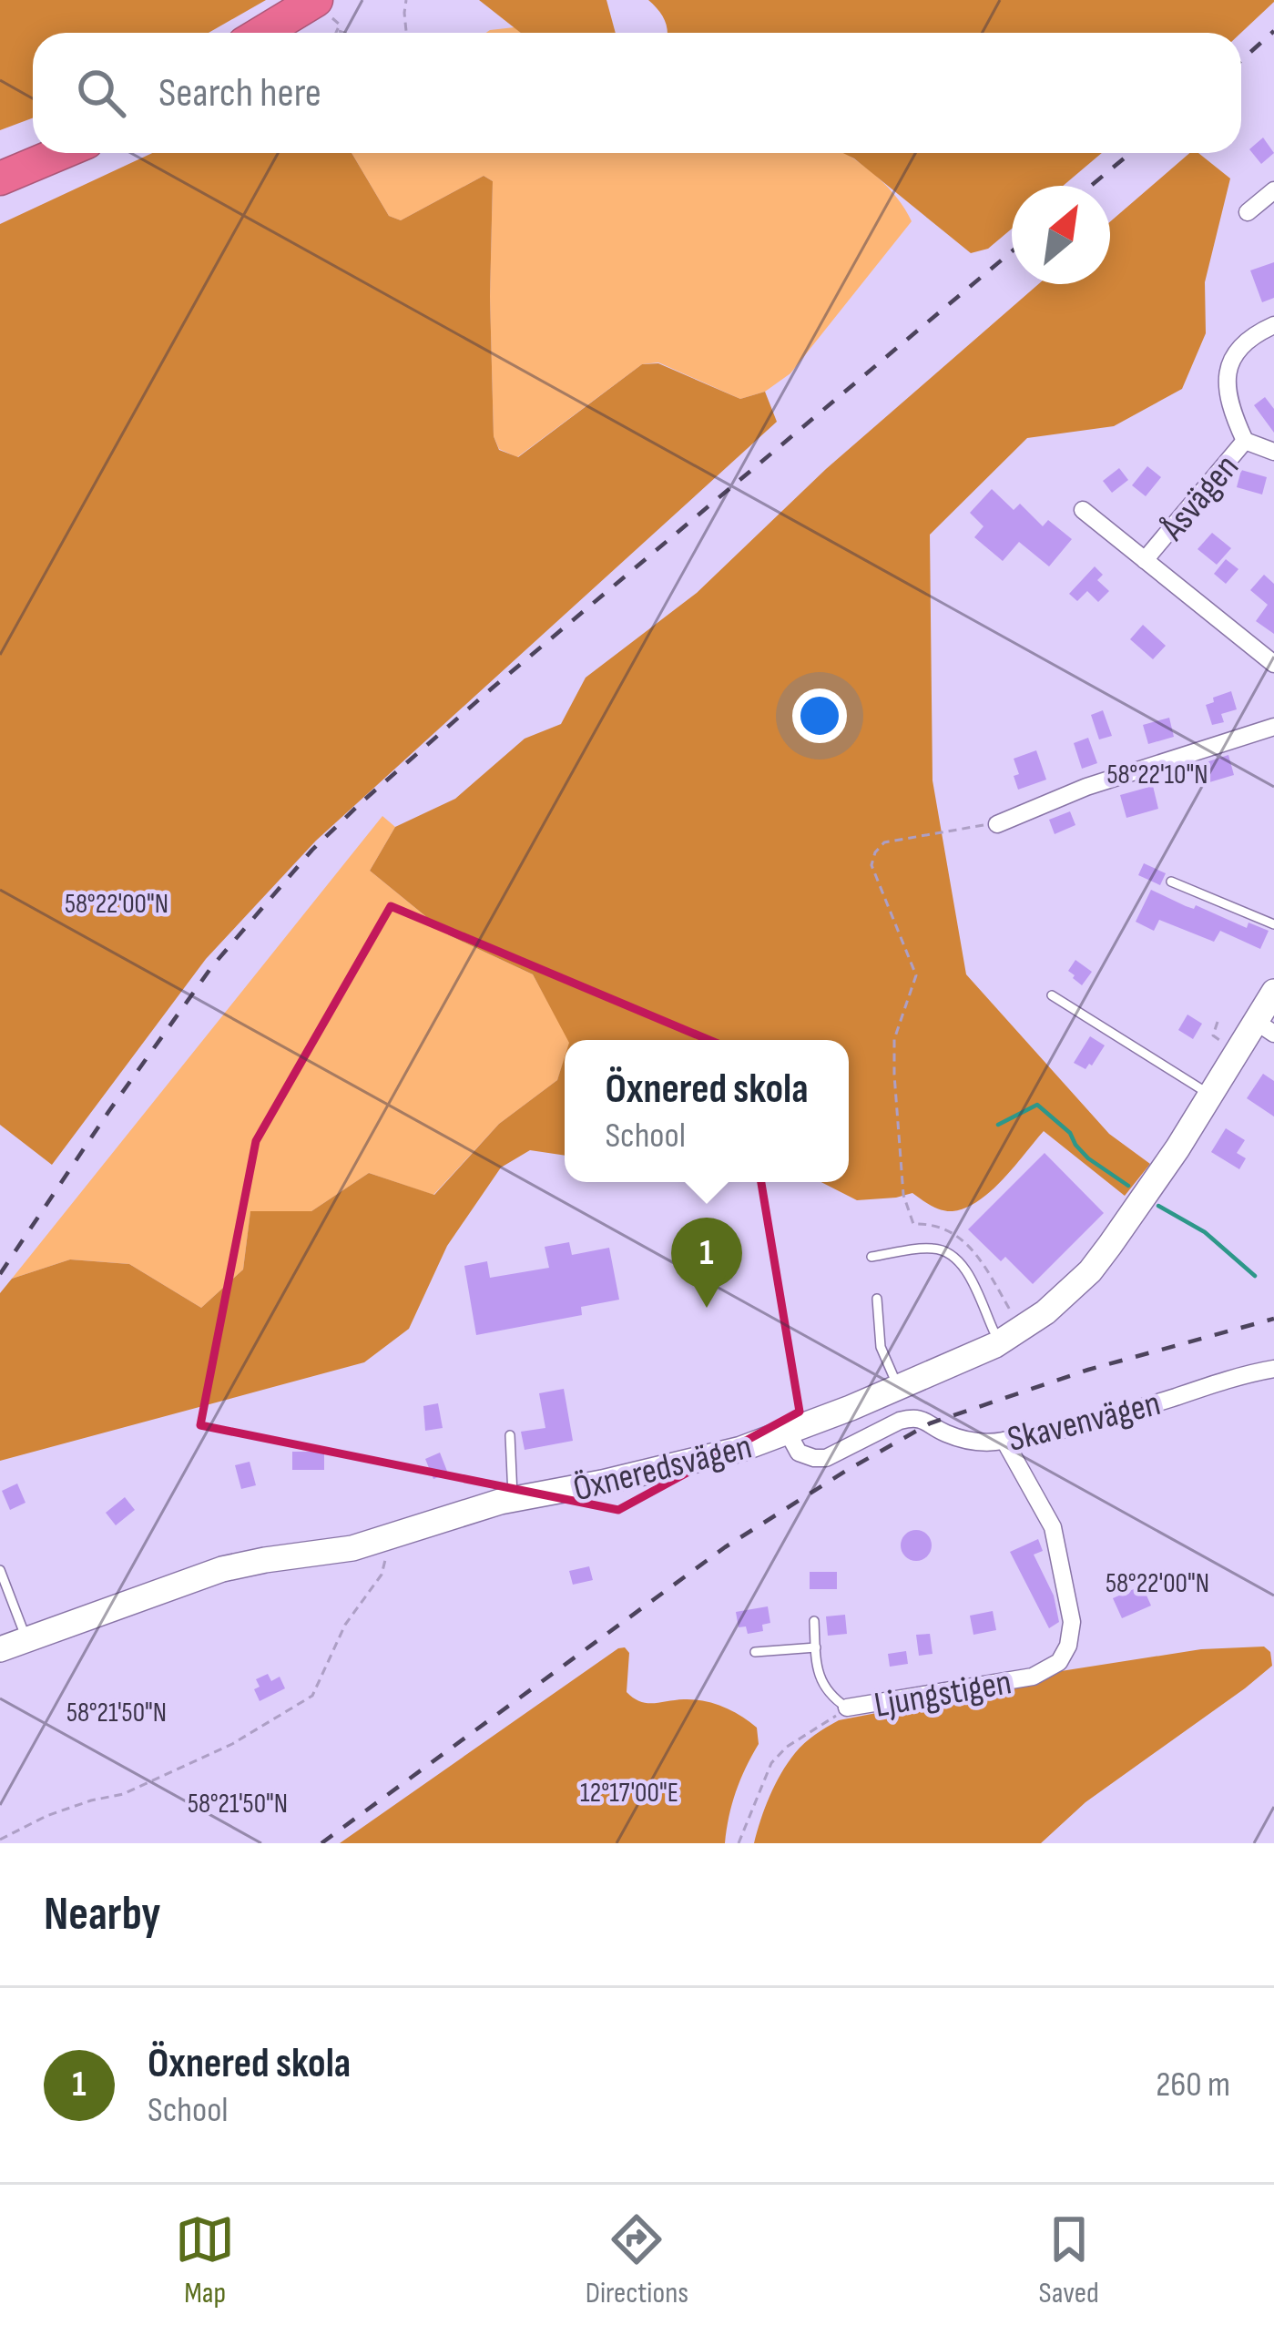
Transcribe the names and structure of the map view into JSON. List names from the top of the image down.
{
  "streets": {
    "street": [
      "Åsvägen",
      "Skavenvägen",
      "Öxneredsvägen",
      "Ljungstigen"
    ]
  },
  "crossings": [
    ["Skavenvägen", "Öxneredsvägen"],
    ["Skavenvägen", "Ljungstigen"]
  ],
  "north": "top right",
  "page": {
    "search": "Search here",
    "popup": ["Öxnered skola", "School"],
    "pins": "1",
    "heading": "Nearby",
    "list": [
      {
        "mark": "1",
        "name": "Öxnered skola",
        "note": "School",
        "value": "260 m"
      }
    ],
    "nav": ["Map", "Directions", "Saved"]
  },
  "coordinates": [
    "58°22'10\"N",
    "58°22'00\"N",
    "58°21'50\"N",
    "12°17'00\"E"
  ]
}
